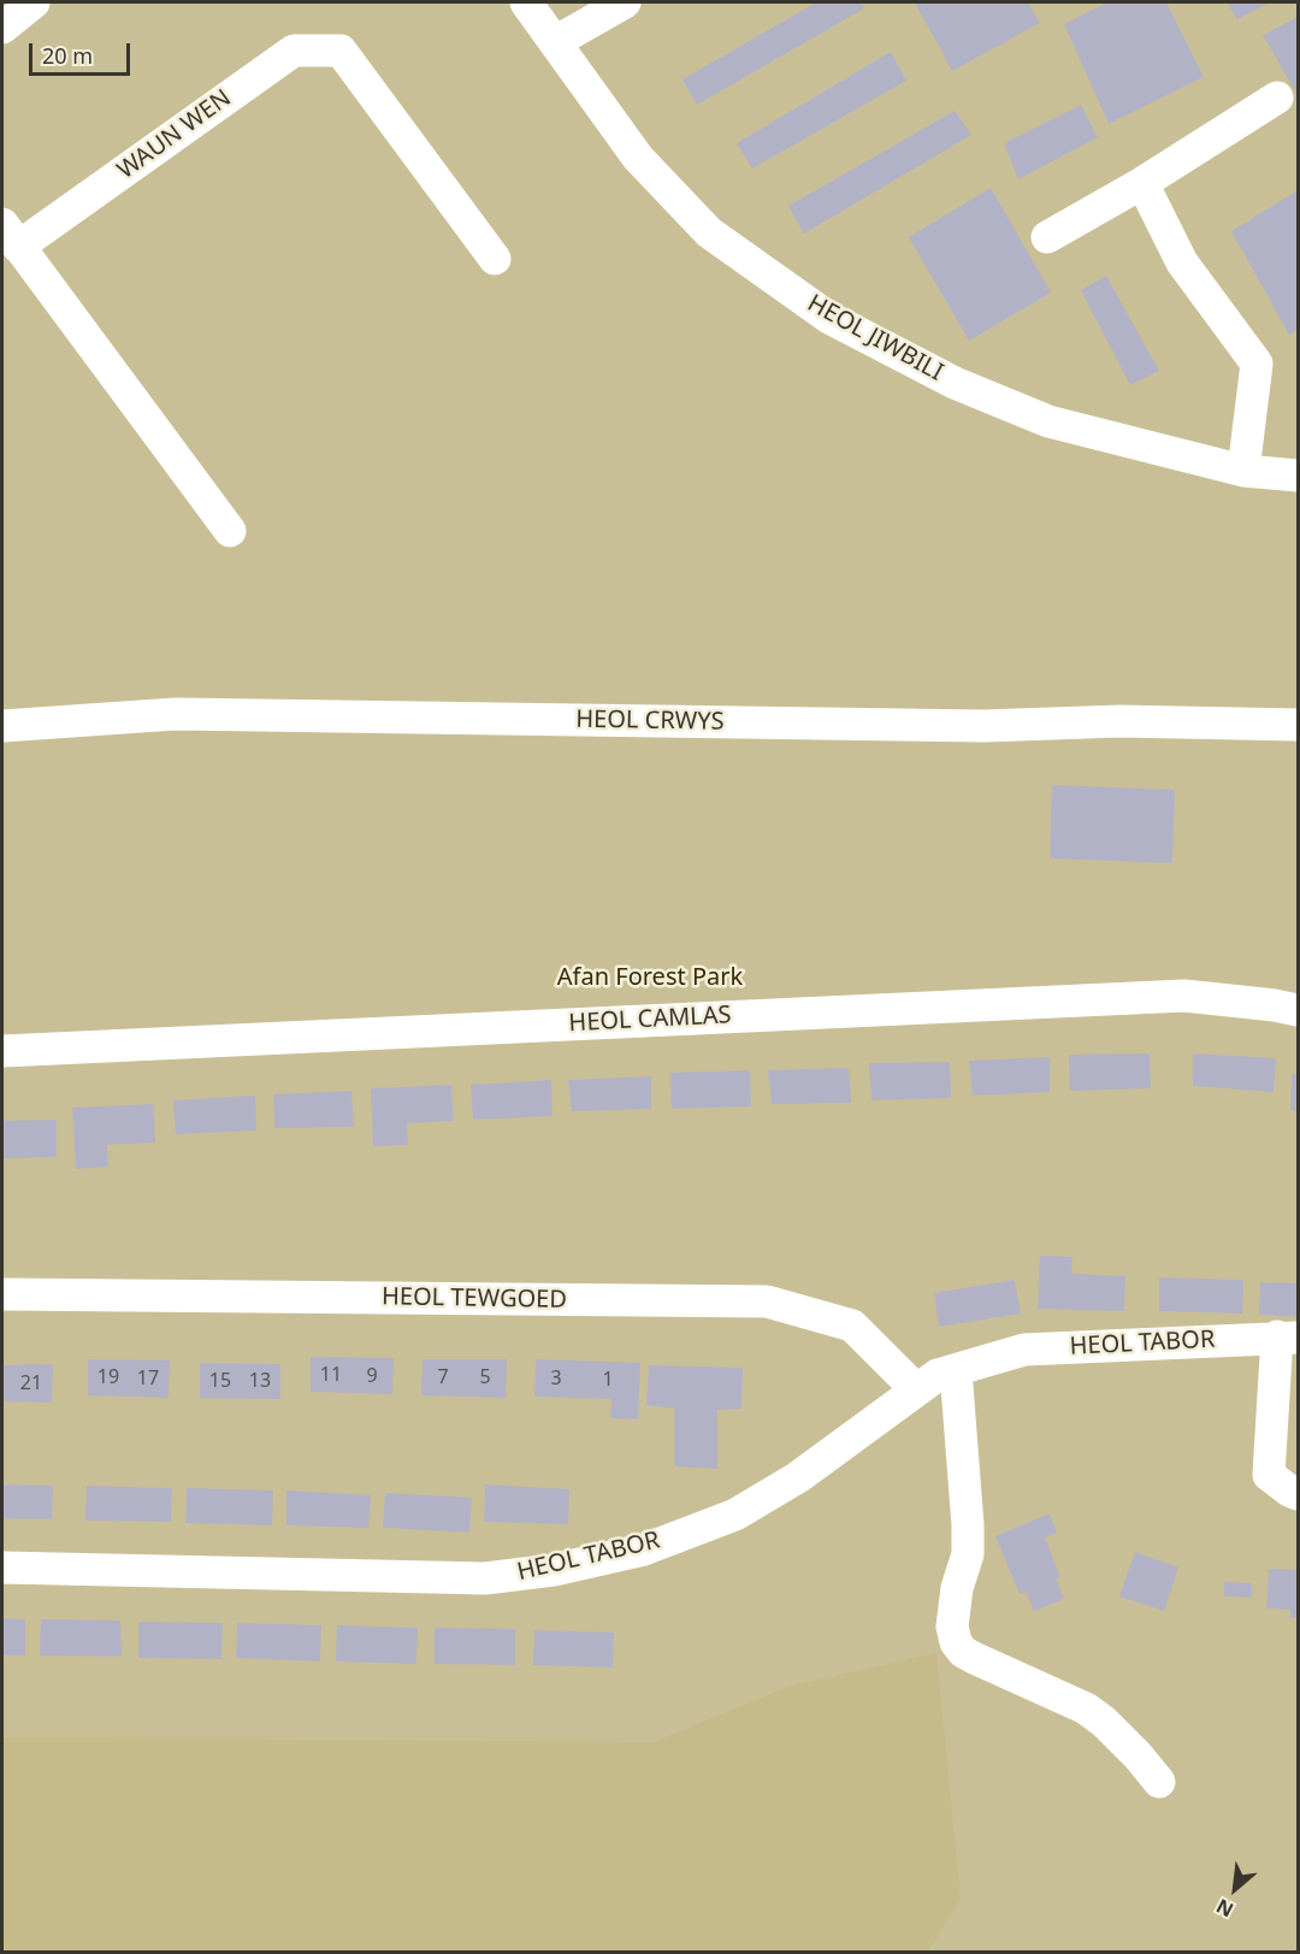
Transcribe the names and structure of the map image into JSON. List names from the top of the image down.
{
  "streets": {
    "street": [
      "WAUN WEN",
      "HEOL JIWBILI",
      "HEOL CRWYS",
      "HEOL CAMLAS",
      "HEOL TEWGOED",
      "HEOL TABOR"
    ]
  },
  "crossings": [
    ["HEOL TEWGOED", "HEOL TABOR"]
  ],
  "parks": ["Afan Forest Park"],
  "house_numbers": [
    "11",
    "9",
    "19",
    "7",
    "5",
    "17",
    "3",
    "1",
    "15",
    "13",
    "21"
  ],
  "scale_bar": "20 m",
  "north": "bottom left"
}
